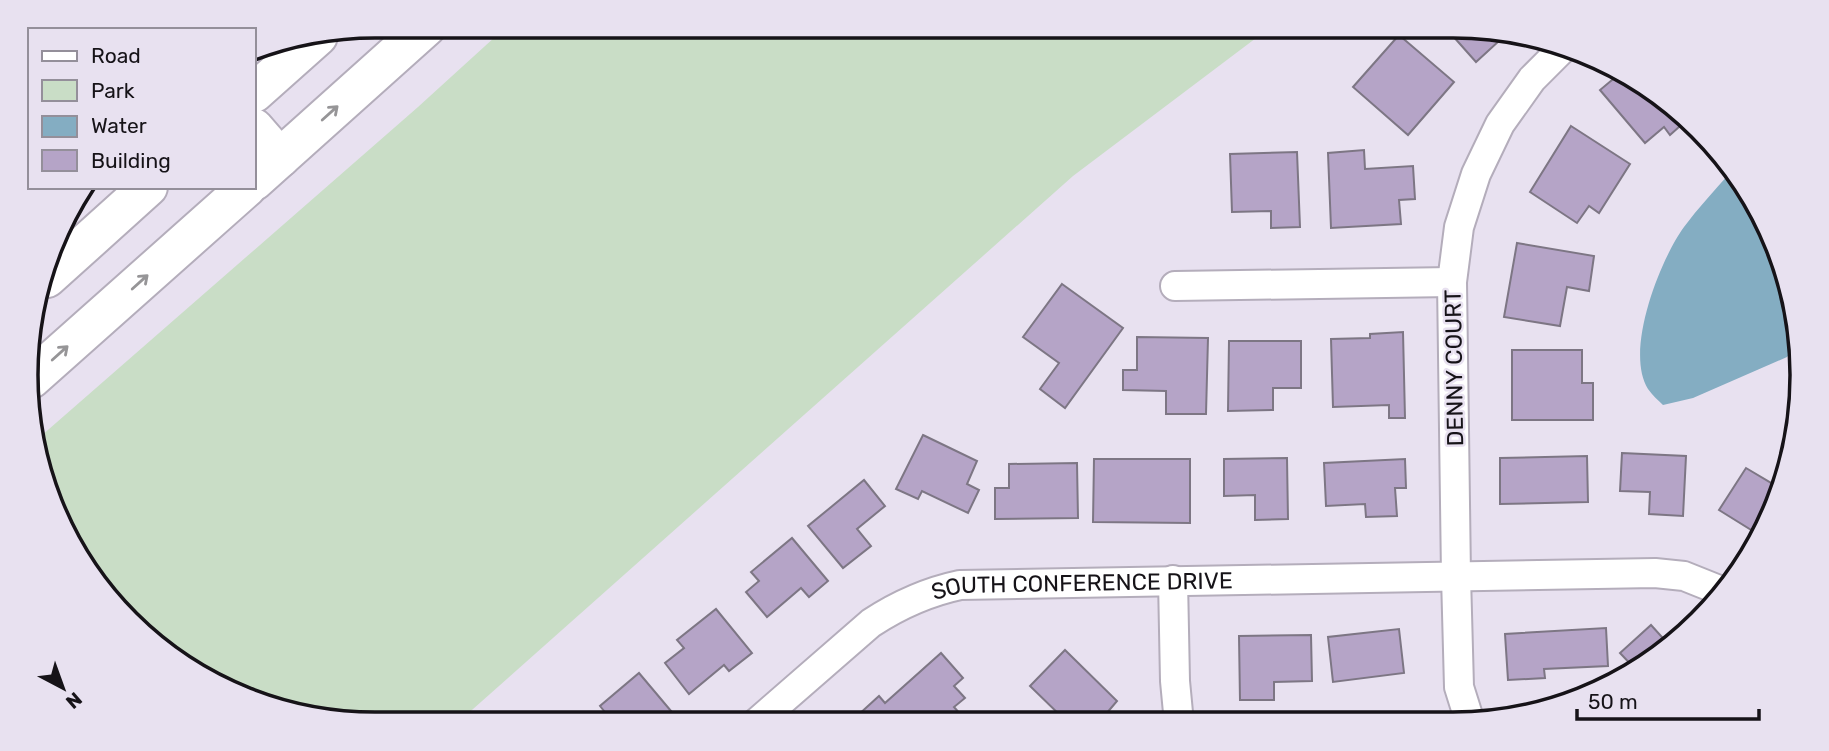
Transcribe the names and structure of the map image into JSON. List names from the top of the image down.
{
  "streets": {
    "street": ["DENNY COURT", "SOUTH CONFERENCE DRIVE"]
  },
  "crossings": [
    ["DENNY COURT", "SOUTH CONFERENCE DRIVE"]
  ],
  "legend": [
    "Road",
    "Park",
    "Water",
    "Building"
  ],
  "scale_bar": "50 m",
  "north": "bottom right"
}
